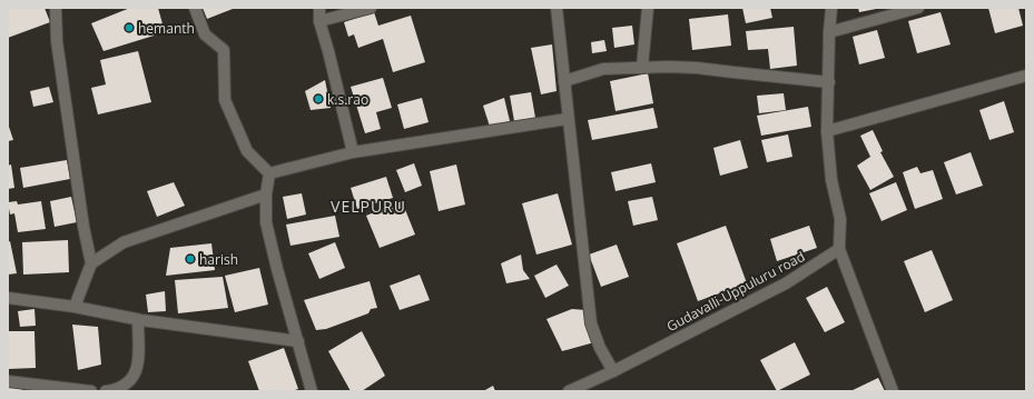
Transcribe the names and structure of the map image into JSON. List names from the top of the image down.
{
  "streets": {
    "street": ["Gudavalli-Uppuluru road"]
  },
  "districts": ["VELPURU"],
  "places": ["hemanth", "k.s.rao", "harish"]
}
